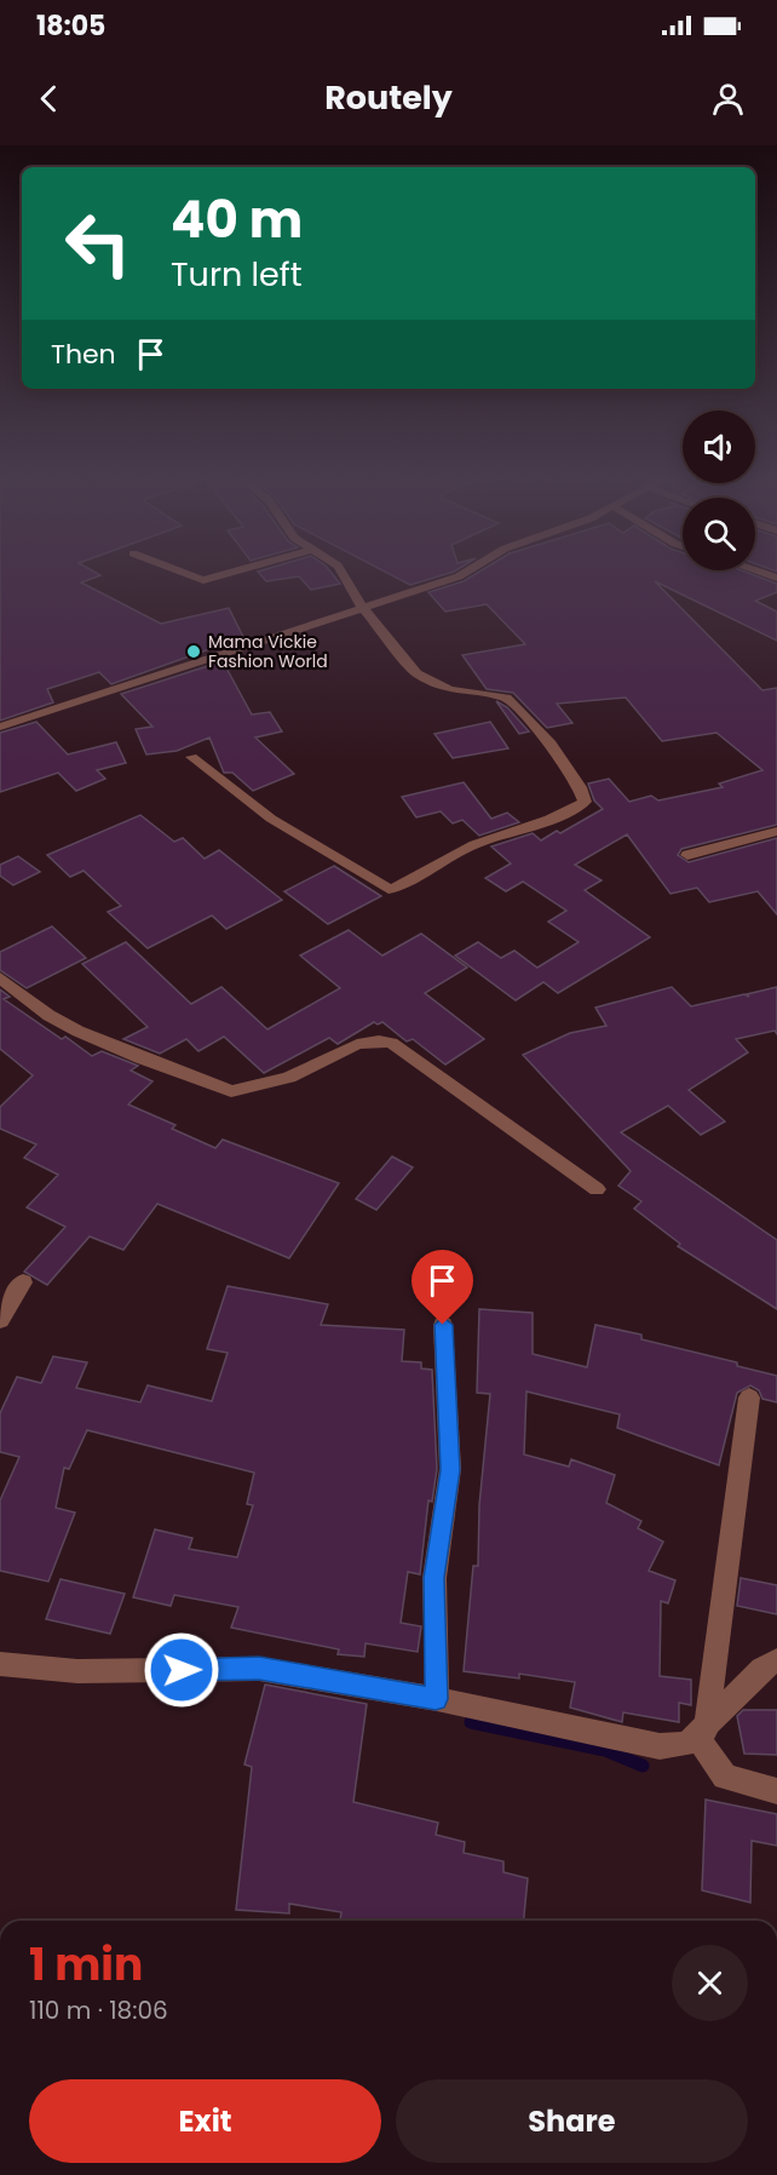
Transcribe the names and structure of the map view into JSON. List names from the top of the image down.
{
  "places": ["Mama Vickie Fashion World"],
  "page": {
    "status": "18:05",
    "header": "Routely",
    "turn": ["40 m", "Turn left"],
    "then": "Then",
    "heading": ["1 min", "110 m · 18:06"],
    "buttons": ["Exit", "Share"]
  }
}
